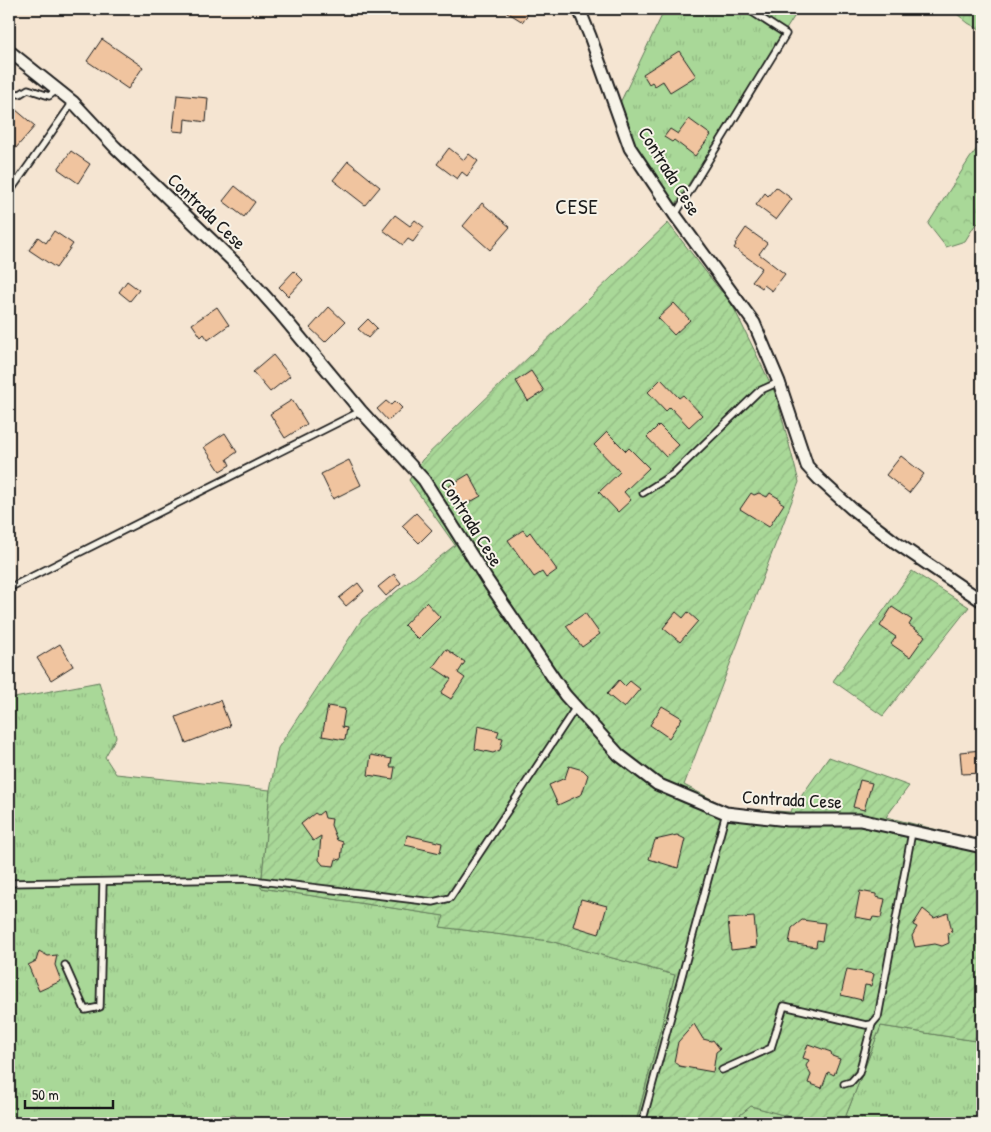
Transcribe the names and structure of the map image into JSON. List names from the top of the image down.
{
  "streets": {
    "street": ["Contrada Cese"]
  },
  "districts": ["CESE"],
  "scale_bar": "50 m"
}
